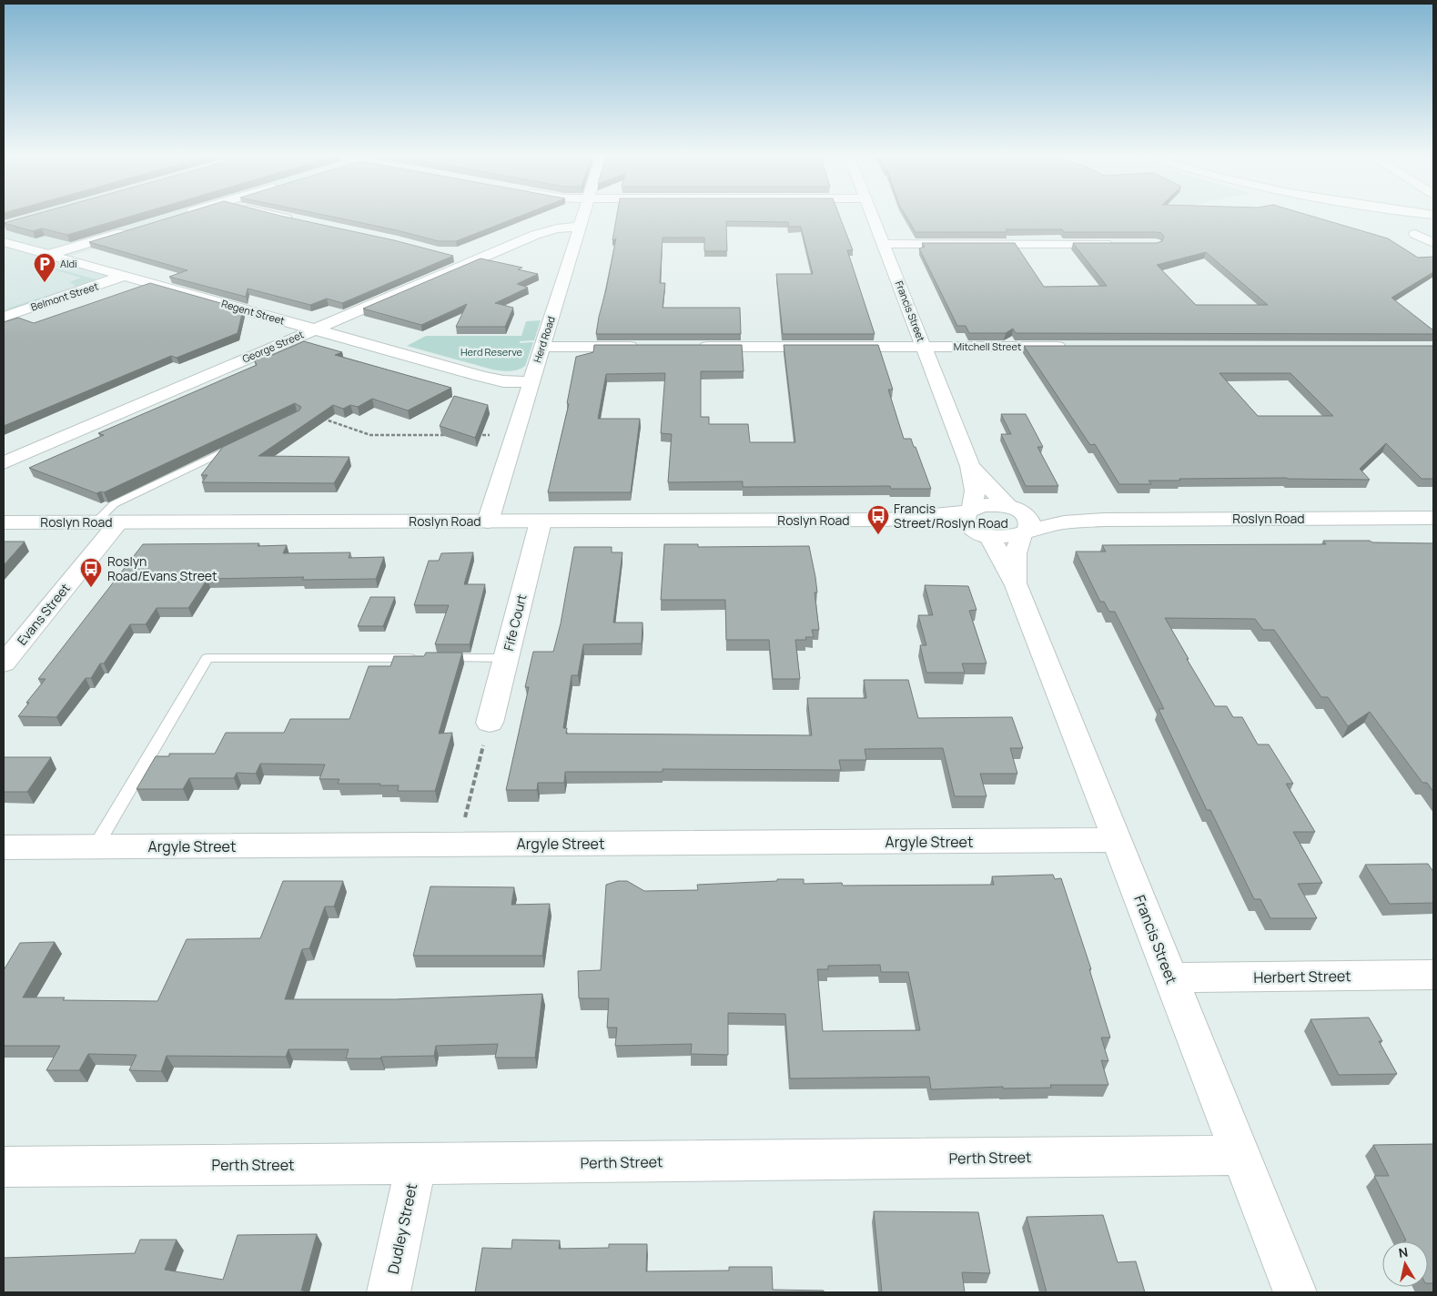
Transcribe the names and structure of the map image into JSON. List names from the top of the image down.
{
  "streets": {
    "main road": [
      "Belmont Street",
      "Francis Street",
      "Regent Street",
      "Herd Road",
      "George Street",
      "Mitchell Street",
      "Roslyn Road",
      "Evans Street",
      "Fife Court",
      "Argyle Street",
      "Herbert Street",
      "Perth Street",
      "Dudley Street"
    ]
  },
  "crossings": [
    ["Belmont Street", "Regent Street"],
    ["Francis Street", "Mitchell Street"],
    ["Francis Street", "Roslyn Road"],
    ["Francis Street", "Argyle Street"],
    ["Francis Street", "Herbert Street"],
    ["Francis Street", "Perth Street"],
    ["Regent Street", "Herd Road"],
    ["Regent Street", "George Street"],
    ["Herd Road", "George Street"],
    ["Herd Road", "Roslyn Road"],
    ["Roslyn Road", "Evans Street"],
    ["Roslyn Road", "Fife Court"],
    ["Perth Street", "Dudley Street"]
  ],
  "parks": ["Herd Reserve"],
  "places": {
    "parking": ["Aldi"],
    "bus stop": ["Francis Street/Roslyn Road", "Roslyn Road/Evans Street"]
  },
  "north": "top"
}
